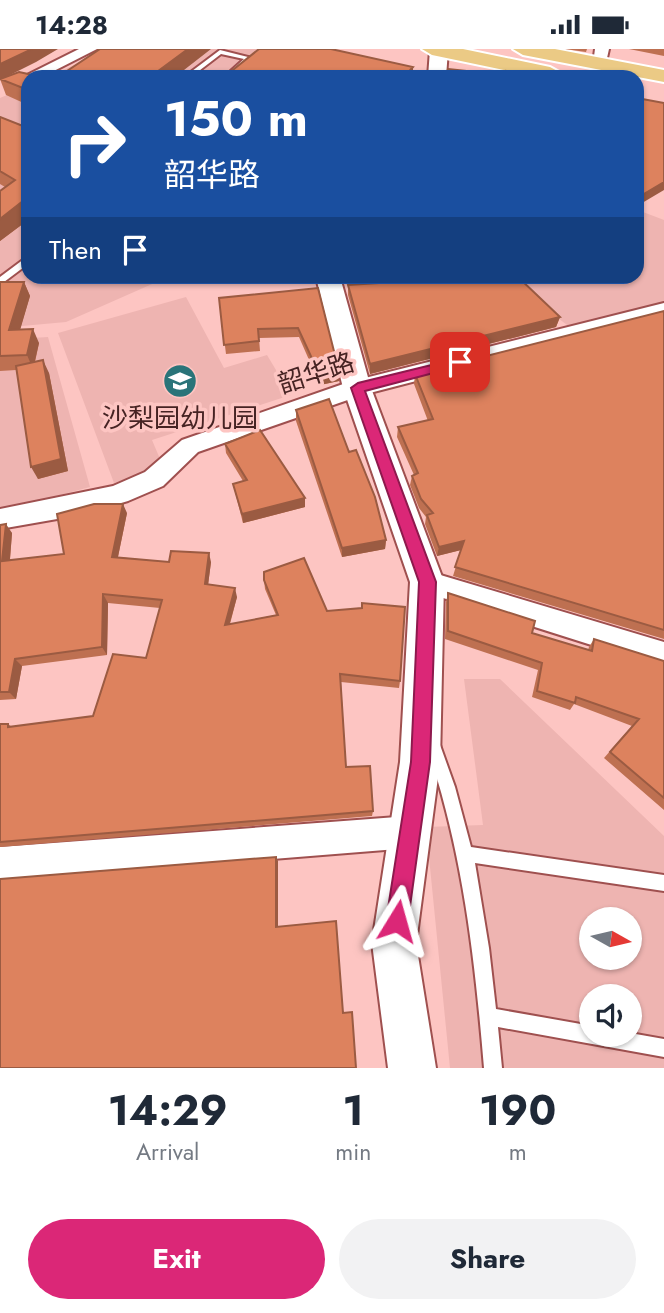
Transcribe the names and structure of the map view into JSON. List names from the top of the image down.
{
  "streets": {
    "street": ["韶华路"]
  },
  "places": {
    "school or university": ["沙梨园幼儿园"]
  },
  "north": "right",
  "page": {
    "status": "14:28",
    "turn": ["150 m", "韶华路"],
    "then": "Then",
    "eta": [
      "14:29",
      "Arrival",
      "1",
      "min",
      "190",
      "m"
    ],
    "buttons": ["Exit", "Share"]
  }
}
